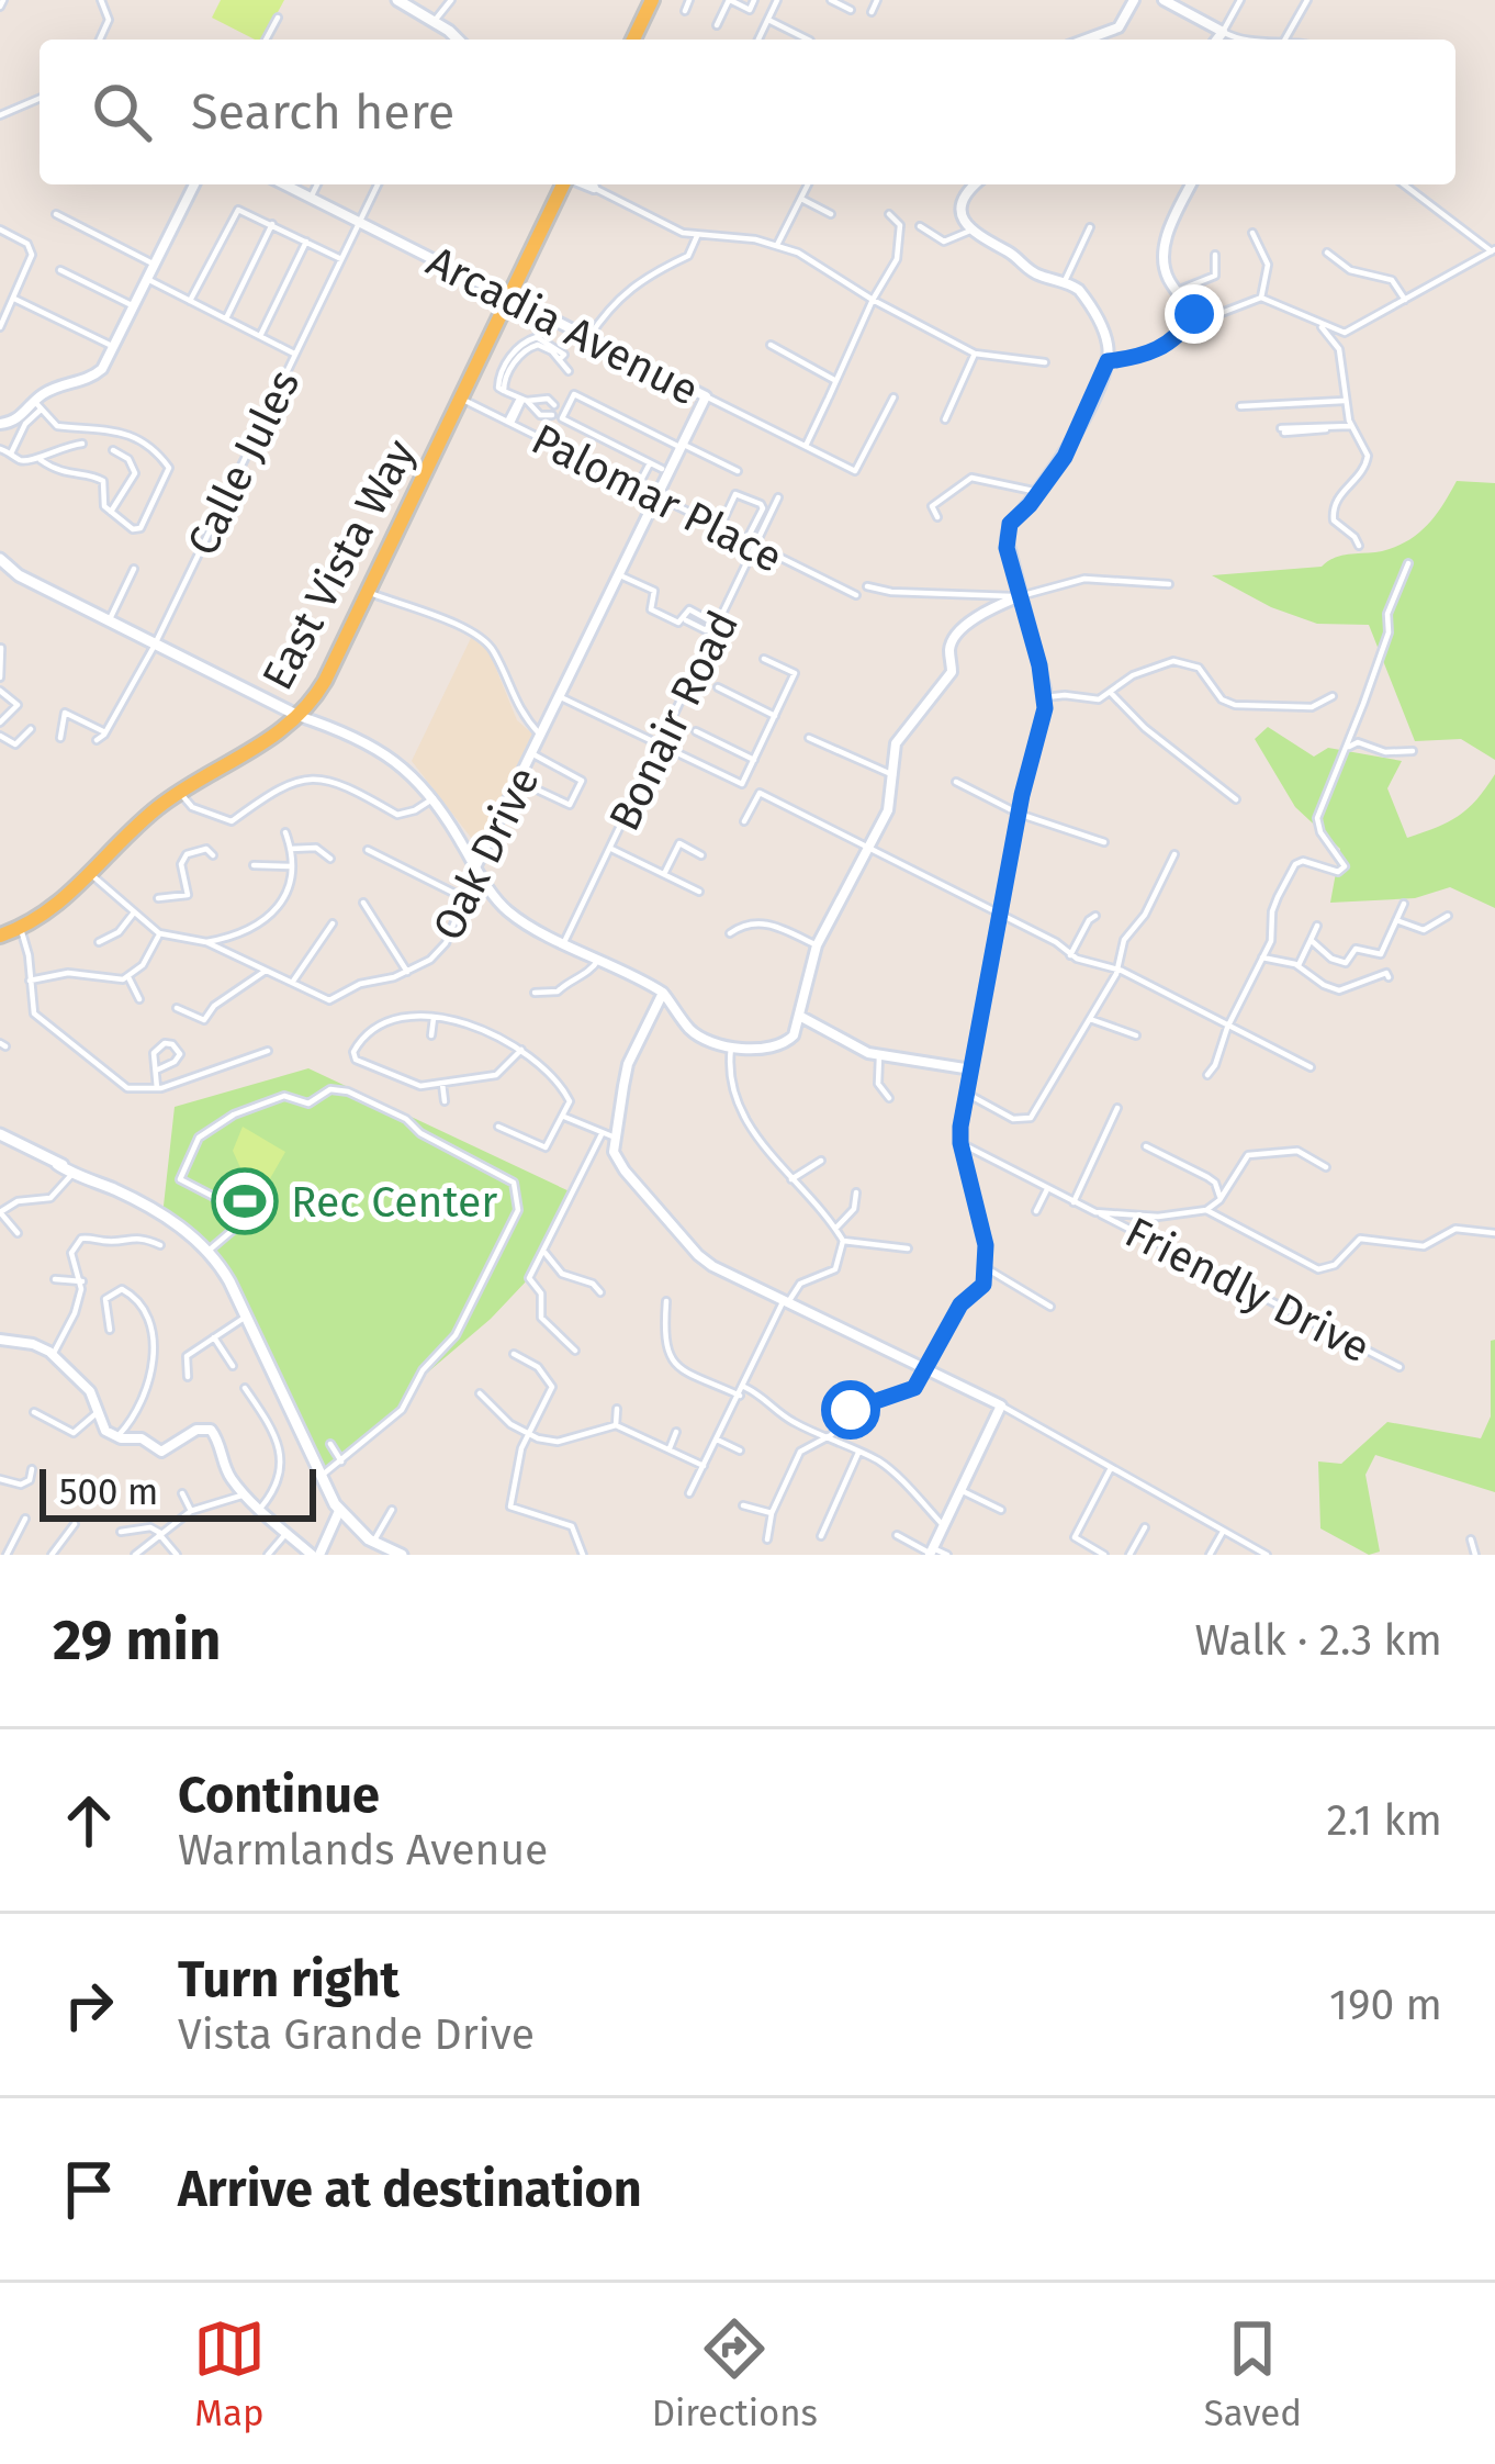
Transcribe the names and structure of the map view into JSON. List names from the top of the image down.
{
  "streets": {
    "main road": ["East Vista Way"],
    "street": [
      "Arcadia Avenue",
      "Calle Jules",
      "Palomar Place",
      "Bonair Road",
      "Oak Drive",
      "Friendly Drive"
    ]
  },
  "crossings": [
    ["Arcadia Avenue", "Calle Jules"],
    ["Arcadia Avenue", "East Vista Way"],
    ["Arcadia Avenue", "Oak Drive"],
    ["Palomar Place", "East Vista Way"],
    ["Palomar Place", "Bonair Road"],
    ["Palomar Place", "Oak Drive"],
    ["East Vista Way", "Oak Drive"]
  ],
  "places": {
    "sports": ["Rec Center"]
  },
  "scale_bar": "500 m",
  "page": {
    "search": "Search here",
    "scale": "500 m",
    "heading": ["29 min", "Walk · 2.3 km"],
    "list": [
      ["Continue", "Warmlands Avenue", "2.1 km"],
      ["Turn right", "Vista Grande Drive", "190 m"],
      "Arrive at destination"
    ],
    "nav": ["Map", "Directions", "Saved"]
  }
}
